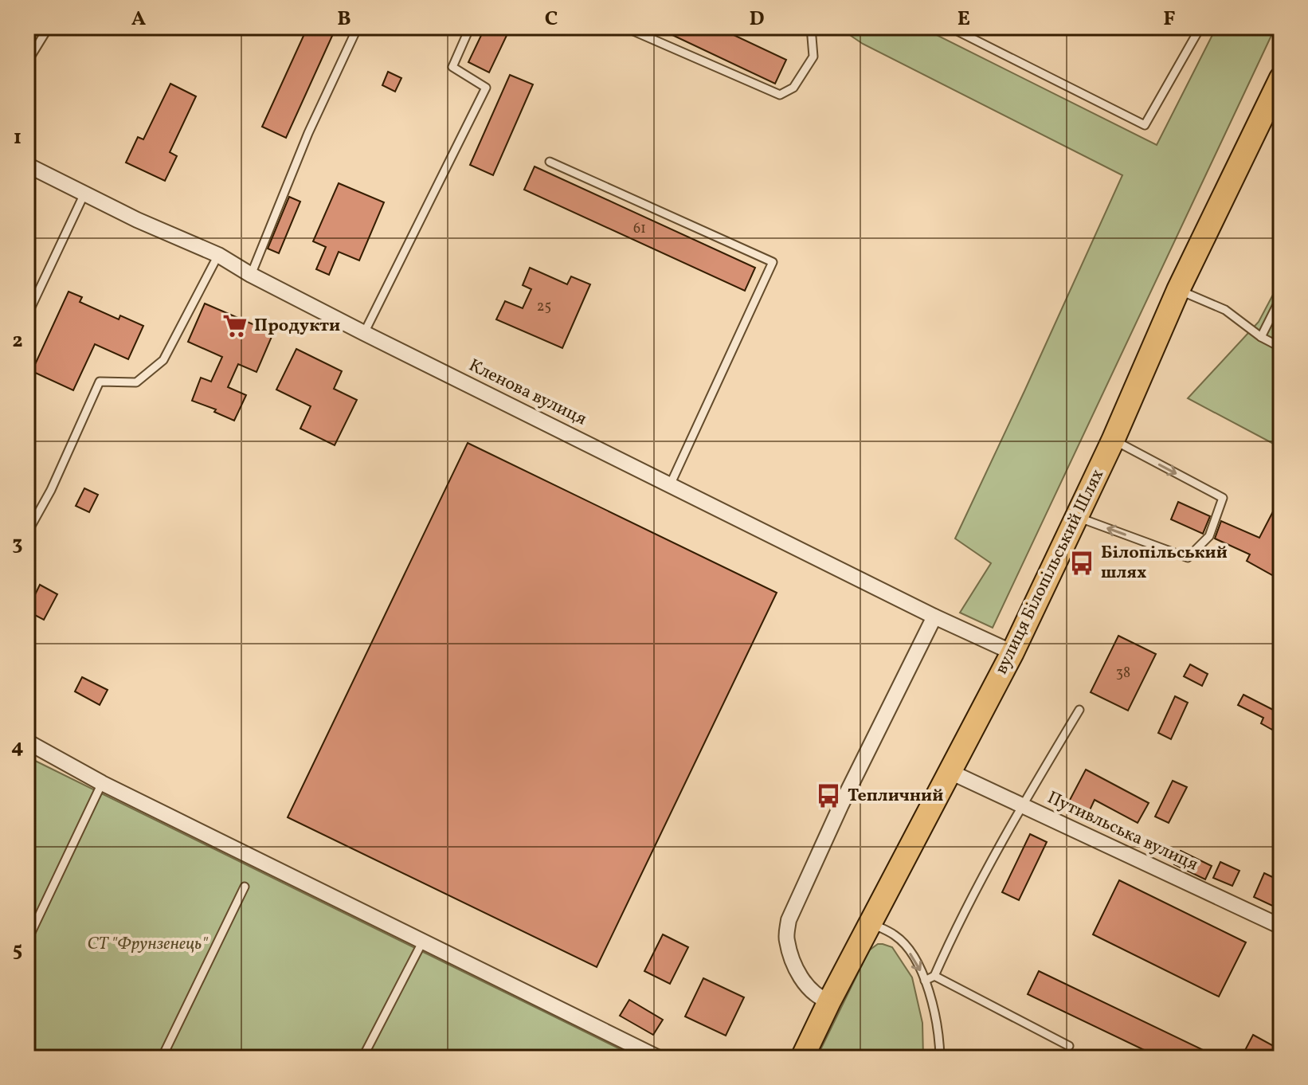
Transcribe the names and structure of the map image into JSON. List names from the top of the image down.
{
  "streets": {
    "main road": ["вулиця Білопільський Шлях"],
    "street": ["Кленова вулиця", "Путивльська вулиця"]
  },
  "crossings": [
    ["Кленова вулиця", "вулиця Білопільський Шлях"],
    ["вулиця Білопільський Шлях", "Путивльська вулиця"]
  ],
  "parks": ["СТ \"Фрунзенець\""],
  "places": {
    "supermarket": ["Продукти"],
    "bus stop": ["Білопільський шлях", "Тепличний"]
  },
  "house_numbers": ["61", "25", "38"],
  "grid": {
    "columns": [
      "A",
      "B",
      "C",
      "D",
      "E",
      "F"
    ],
    "rows": [
      "1",
      "2",
      "3",
      "4",
      "5"
    ]
  }
}
